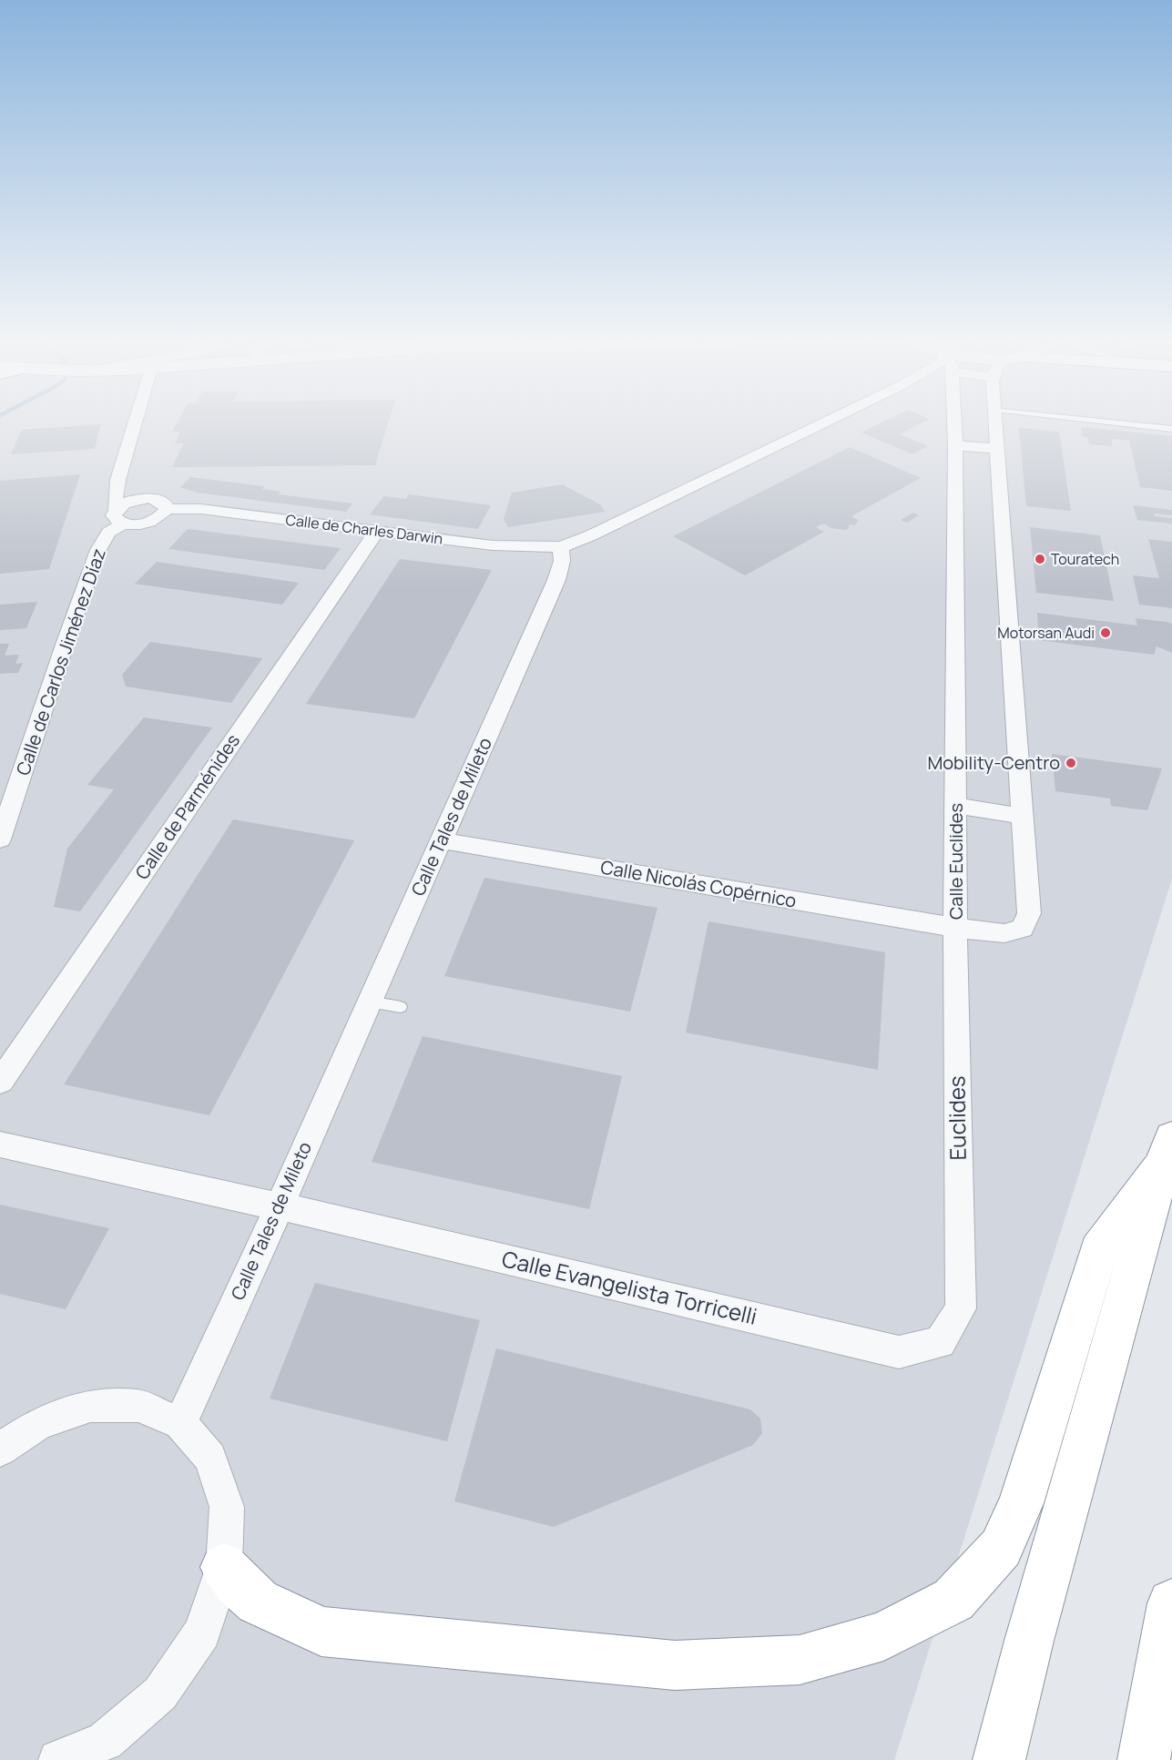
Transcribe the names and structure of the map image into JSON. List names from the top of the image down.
{
  "streets": {
    "street": [
      "Calle de Charles Darwin",
      "Calle de Carlos Jiménez Díaz",
      "Calle de Parménides",
      "Calle Tales de Mileto",
      "Calle Euclides",
      "Calle Nicolás Copérnico",
      "Euclides",
      "Calle Evangelista Torricelli"
    ]
  },
  "crossings": [
    ["Calle de Charles Darwin", "Calle de Parménides"],
    ["Calle de Charles Darwin", "Calle Tales de Mileto"],
    ["Calle Tales de Mileto", "Calle Nicolás Copérnico"],
    ["Calle Tales de Mileto", "Calle Evangelista Torricelli"],
    ["Calle Euclides", "Calle Nicolás Copérnico"],
    ["Calle Euclides", "Euclides"],
    ["Calle Nicolás Copérnico", "Euclides"],
    ["Euclides", "Calle Evangelista Torricelli"]
  ],
  "places": ["Touratech", "Motorsan Audi", "Mobility-Centro"]
}
